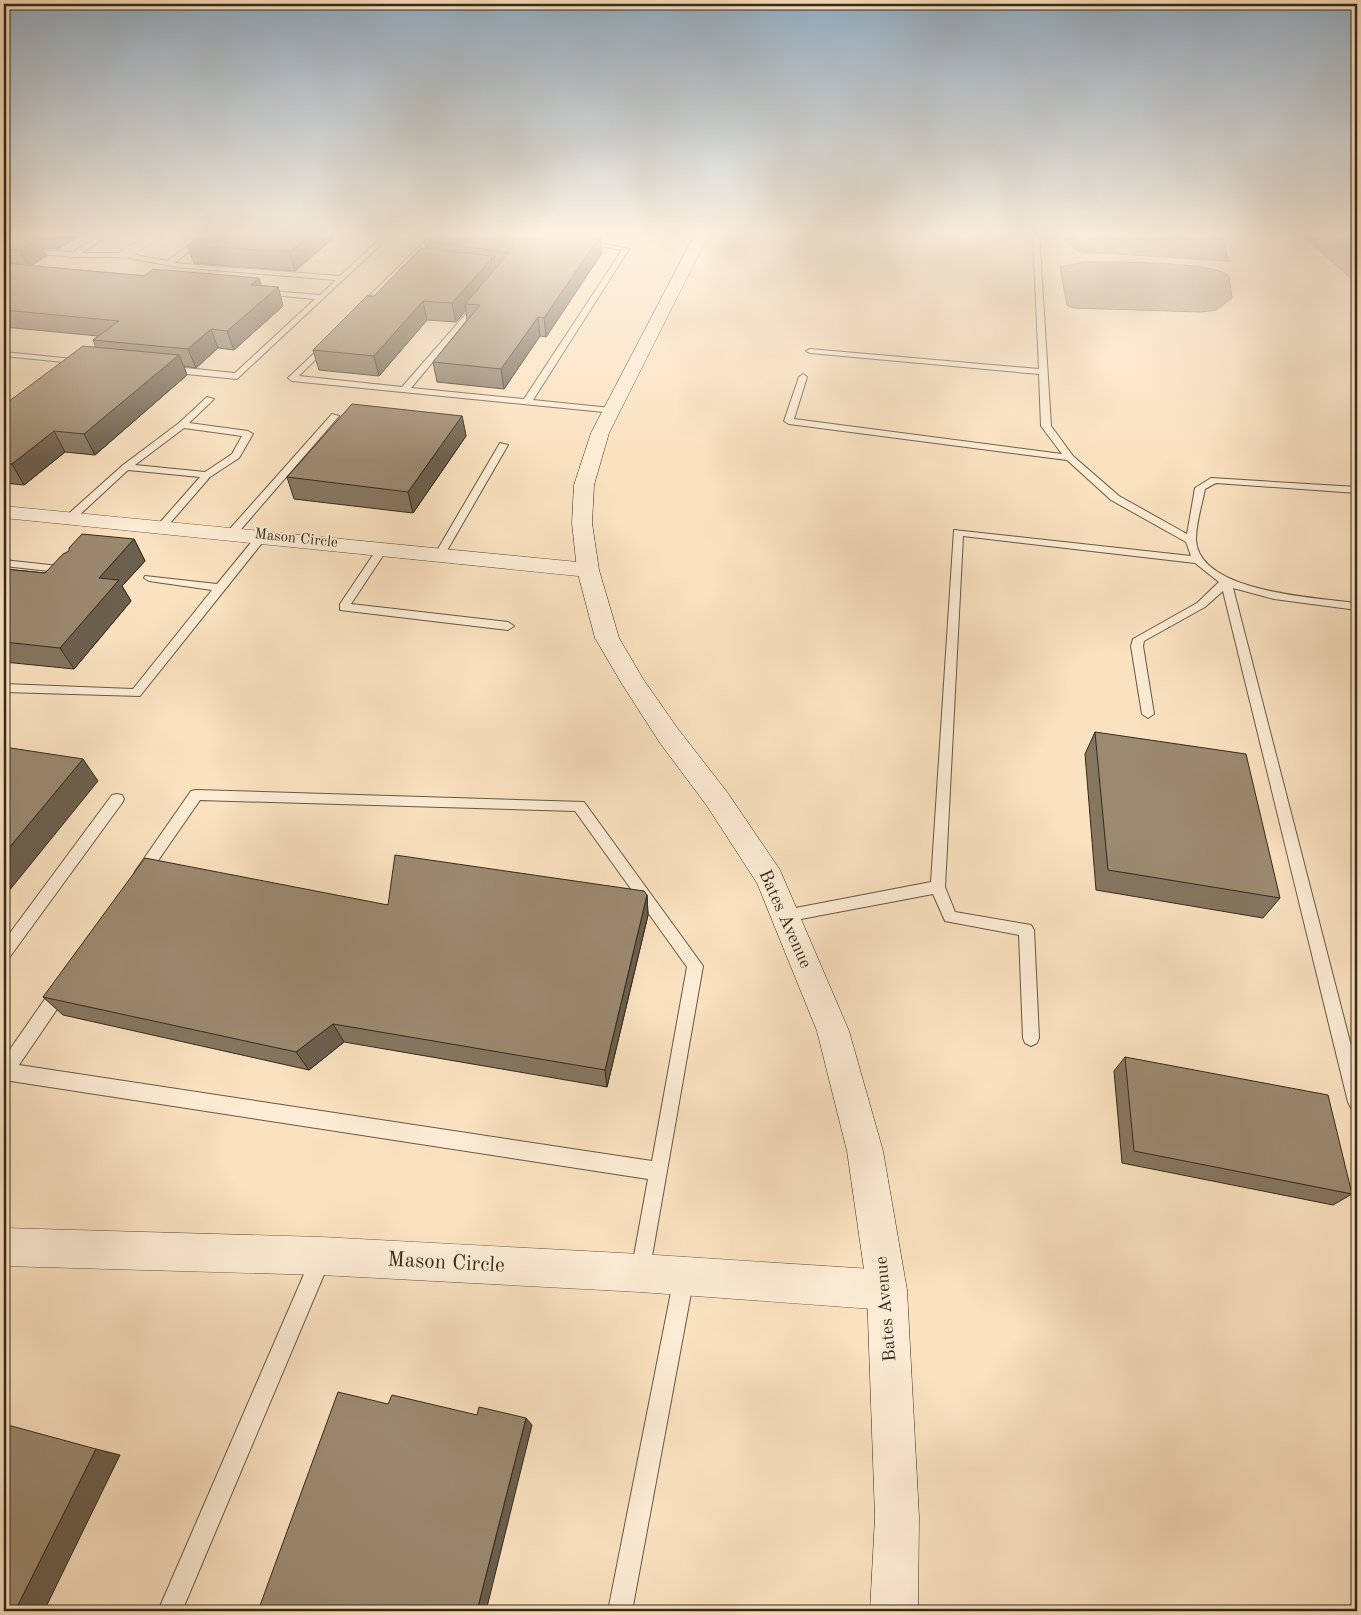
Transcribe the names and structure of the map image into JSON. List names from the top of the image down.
{
  "streets": {
    "street": ["Mason Circle", "Bates Avenue"]
  },
  "crossings": [
    ["Mason Circle", "Bates Avenue"]
  ]
}
